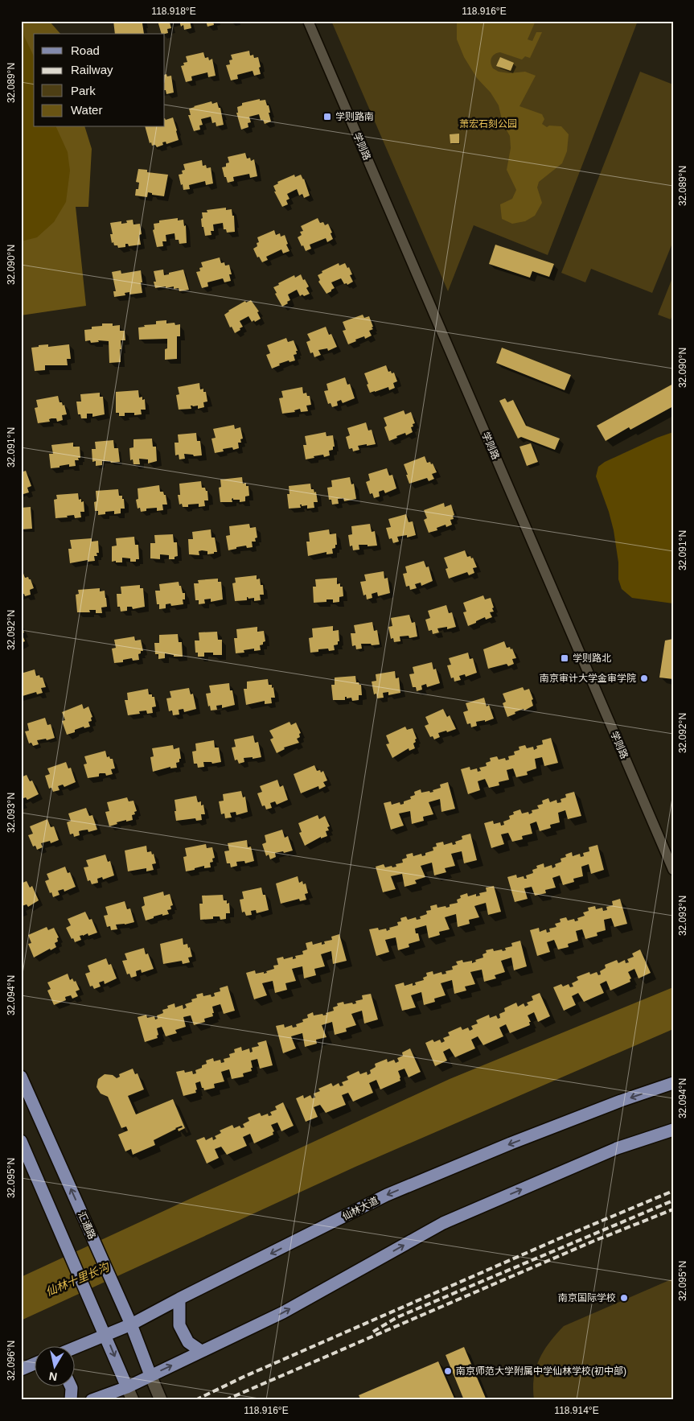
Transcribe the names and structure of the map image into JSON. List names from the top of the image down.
{
  "streets": {
    "main road": ["仙林大道", "汇通路"],
    "street": ["学则路"]
  },
  "crossings": [
    ["仙林大道", "汇通路"]
  ],
  "water": ["仙林十里长沟"],
  "parks": ["萧宏石刻公园"],
  "places": {
    "transit": ["学则路南", "学则路北"],
    "other": ["南京审计大学金审学院", "南京国际学校", "南京师范大学附属中学仙林学校(初中部)"]
  },
  "legend": [
    "Road",
    "Railway",
    "Park",
    "Water"
  ],
  "north": "bottom",
  "coordinates": [
    "118.918°E",
    "118.916°E",
    "32.089°N",
    "32.090°N",
    "32.091°N",
    "32.092°N",
    "32.093°N",
    "32.094°N",
    "32.095°N",
    "32.096°N",
    "118.914°E"
  ]
}
